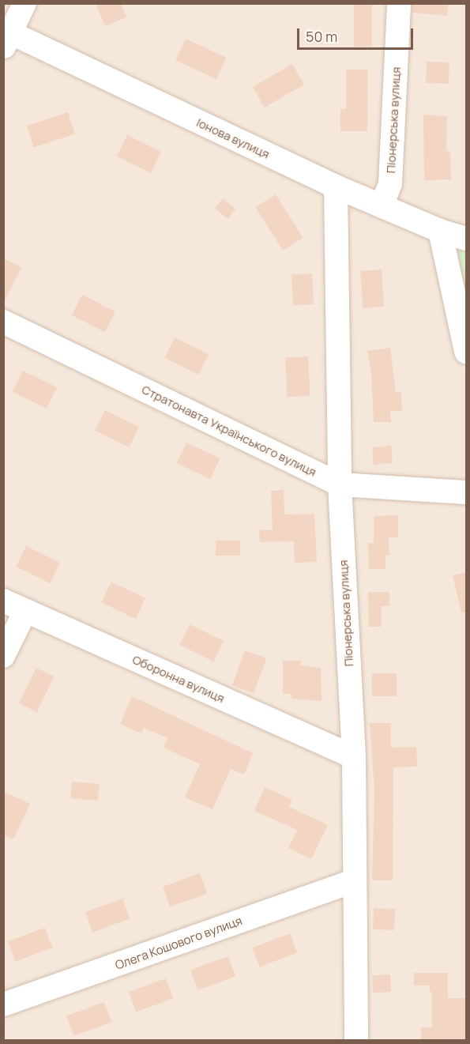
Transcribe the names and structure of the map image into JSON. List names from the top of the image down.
{
  "streets": {
    "street": [
      "Піонерська вулиця",
      "Іонова вулиця",
      "Стратонавта Українського вулиця",
      "Оборонна вулиця",
      "Олега Кошового вулиця"
    ]
  },
  "crossings": [
    ["Піонерська вулиця", "Іонова вулиця"],
    ["Піонерська вулиця", "Стратонавта Українського вулиця"],
    ["Піонерська вулиця", "Оборонна вулиця"],
    ["Піонерська вулиця", "Олега Кошового вулиця"]
  ],
  "scale_bar": "50 m"
}
